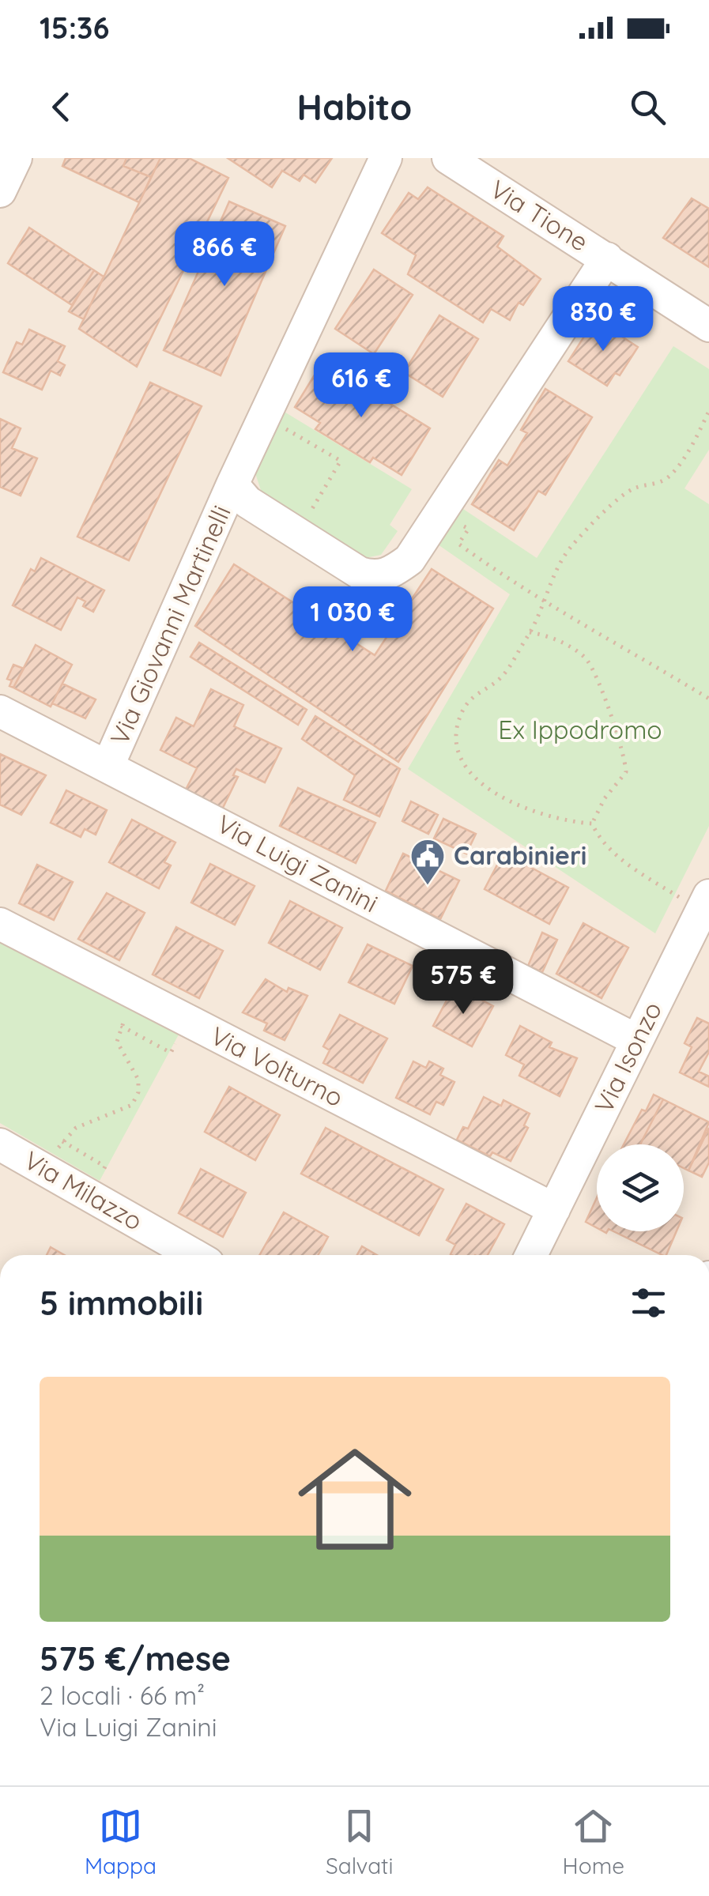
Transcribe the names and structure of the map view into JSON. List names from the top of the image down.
{
  "streets": {
    "street": [
      "Via Tione",
      "Via Giovanni Martinelli",
      "Via Luigi Zanini",
      "Via Isonzo",
      "Via Volturno",
      "Via Milazzo"
    ]
  },
  "crossings": [
    ["Via Tione", "Via Giovanni Martinelli"],
    ["Via Giovanni Martinelli", "Via Luigi Zanini"],
    ["Via Luigi Zanini", "Via Isonzo"],
    ["Via Isonzo", "Via Volturno"]
  ],
  "parks": ["Ex Ippodromo"],
  "places": {
    "public building": ["Carabinieri"]
  },
  "page": {
    "status": "15:36",
    "header": "Habito",
    "price": [
      "866 €",
      "830 €",
      "616 €",
      "1 030 €",
      "575 €"
    ],
    "heading": "5 immobili",
    "list": [
      {
        "name": "575 €/mese",
        "note": "2 locali · 66 m² · Via Luigi Zanini"
      }
    ],
    "tabs": ["Mappa", "Salvati", "Home"]
  }
}
